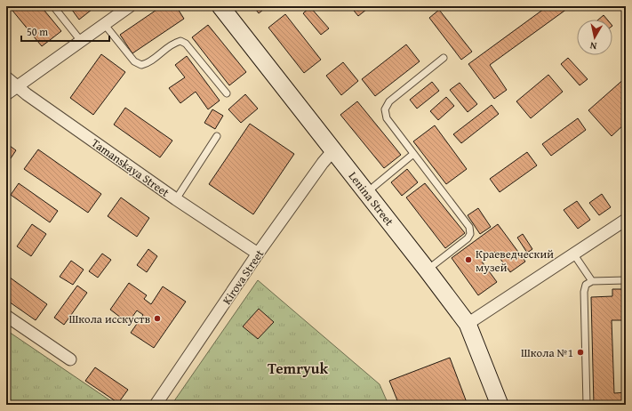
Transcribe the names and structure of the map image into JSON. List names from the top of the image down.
{
  "streets": {
    "street": ["Tamanskaya Street", "Lenina Street", "Kirova Street"]
  },
  "crossings": [
    ["Tamanskaya Street", "Kirova Street"],
    ["Lenina Street", "Kirova Street"]
  ],
  "districts": ["Temryuk"],
  "places": ["Краеведческий музей", "Школа исскуств", "Школа №1"],
  "scale_bar": "50 m",
  "north": "bottom"
}
